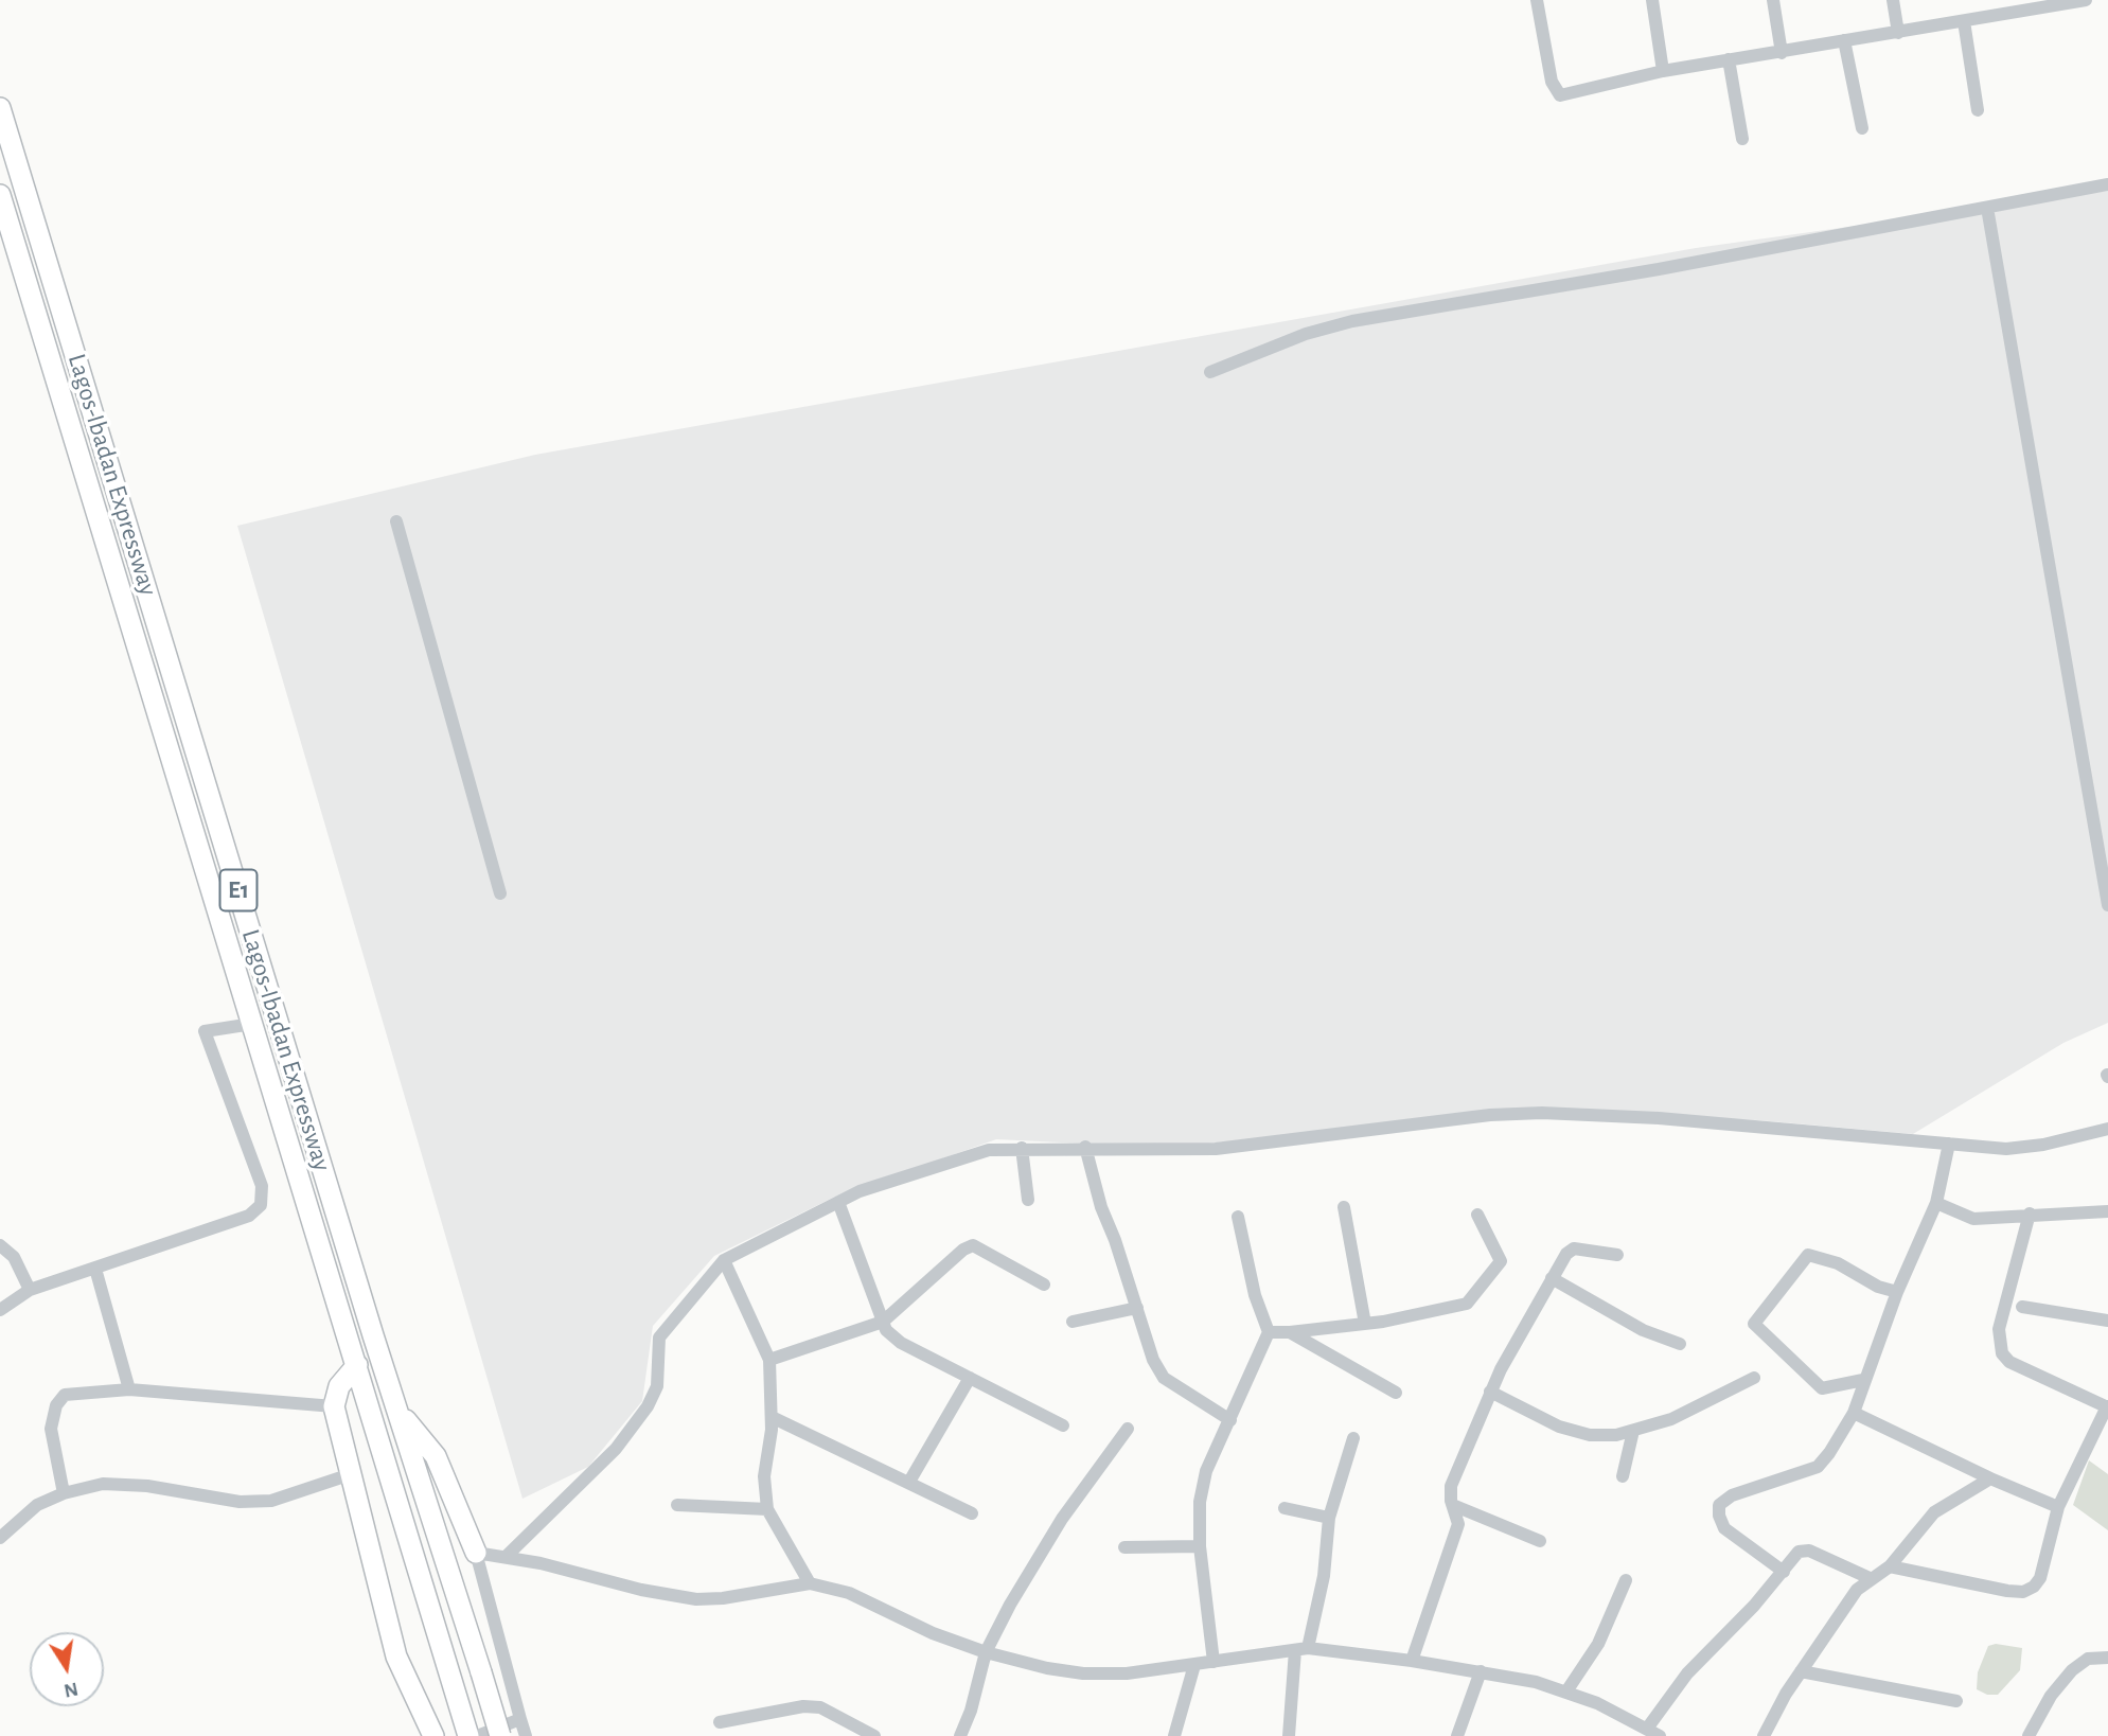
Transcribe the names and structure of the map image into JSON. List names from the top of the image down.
{
  "streets": {
    "highway": ["Lagos-Ibadan Expressway", "E1"]
  },
  "north": "bottom"
}
